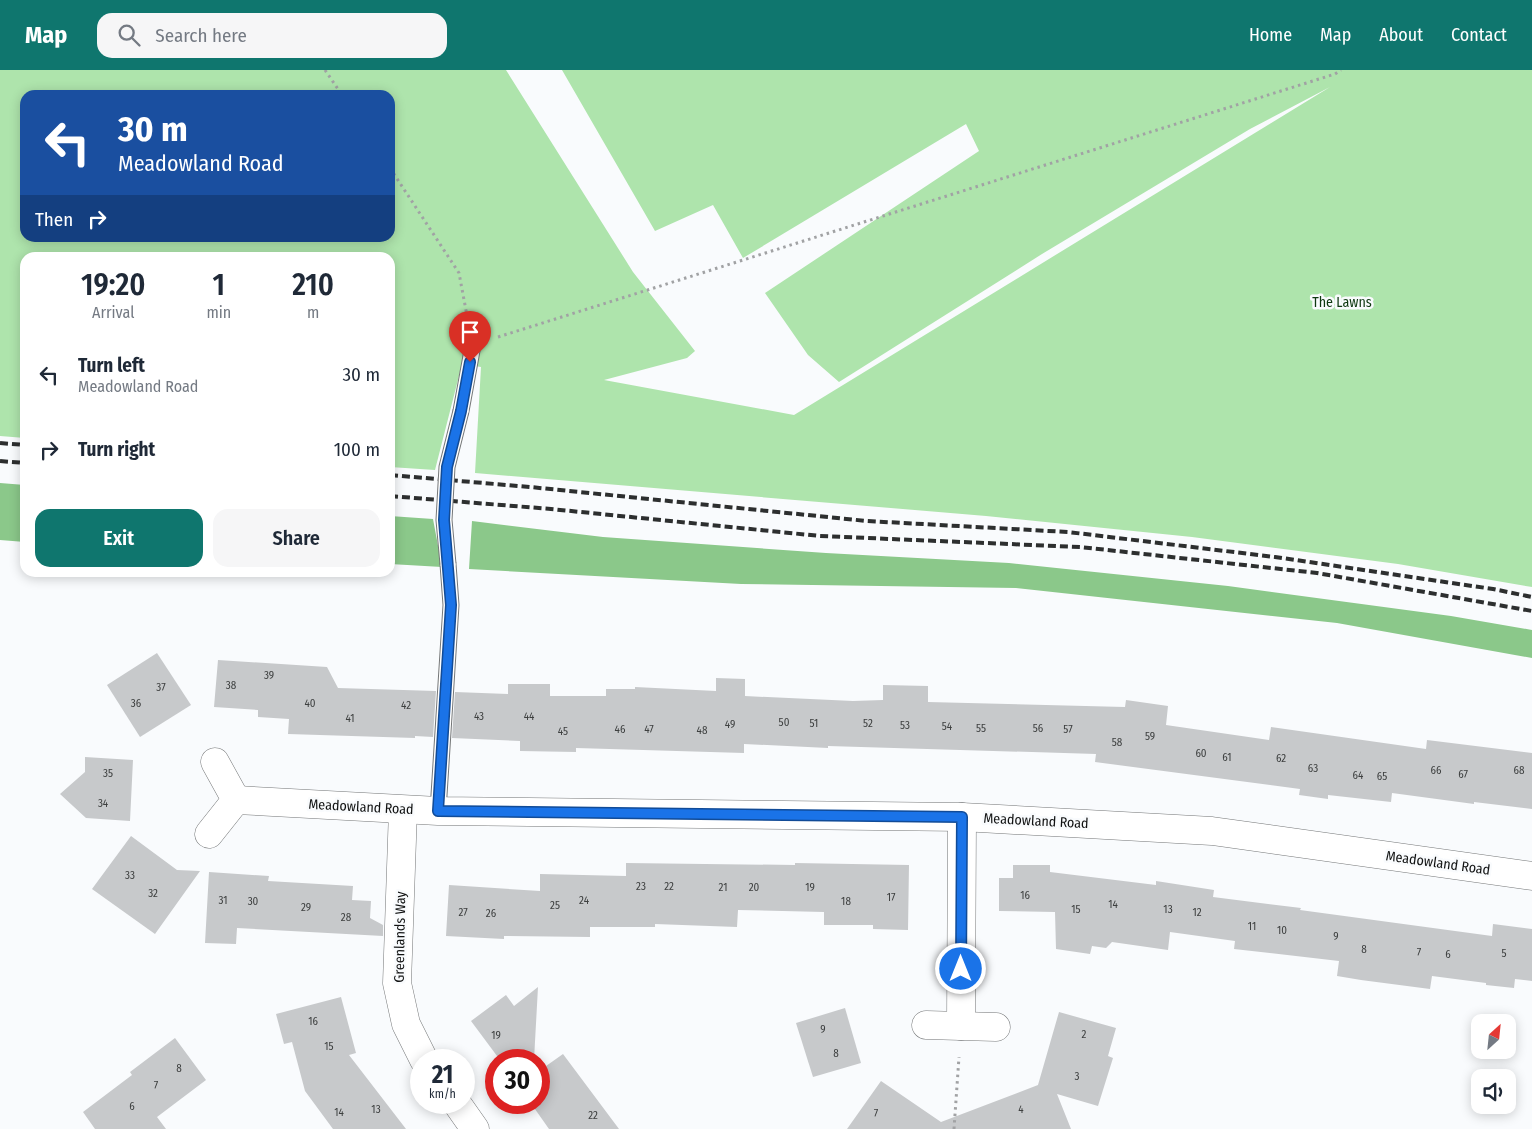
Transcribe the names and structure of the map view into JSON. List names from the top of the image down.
{
  "streets": {
    "street": ["Meadowland Road", "Greenlands Way"]
  },
  "crossings": [
    ["Meadowland Road", "Greenlands Way"]
  ],
  "parks": ["The Lawns"],
  "house_numbers": [
    "39",
    "38",
    "37",
    "36",
    "40",
    "42",
    "43",
    "44",
    "41",
    "50",
    "51",
    "52",
    "49",
    "53",
    "54",
    "55",
    "56",
    "46",
    "47",
    "57",
    "48",
    "45",
    "59",
    "58",
    "60",
    "61",
    "62",
    "63",
    "66",
    "68",
    "35",
    "67",
    "64",
    "65",
    "34",
    "33",
    "23",
    "22",
    "21",
    "20",
    "19",
    "32",
    "16",
    "17",
    "31",
    "24",
    "30",
    "18",
    "14",
    "25",
    "29",
    "15",
    "13",
    "27",
    "12",
    "26",
    "28",
    "11",
    "10",
    "9",
    "8",
    "7",
    "5",
    "6",
    "16",
    "9",
    "2",
    "19",
    "15",
    "8",
    "8",
    "3",
    "7",
    "6",
    "13",
    "4",
    "14",
    "7",
    "22"
  ],
  "north": "top right",
  "page": {
    "header": "Map",
    "search": "Search here",
    "nav": [
      "Home",
      "Map",
      "About",
      "Contact"
    ],
    "turn": ["30 m", "Meadowland Road"],
    "then": "Then",
    "eta": [
      "19:20",
      "Arrival",
      "1",
      "min",
      "210",
      "m"
    ],
    "list": [
      {
        "name": "Turn left",
        "note": "Meadowland Road",
        "value": "30 m"
      },
      {
        "name": "Turn right",
        "value": "100 m"
      }
    ],
    "buttons": ["Exit", "Share"],
    "speed": "21 km/h",
    "limit": "30"
  }
}
